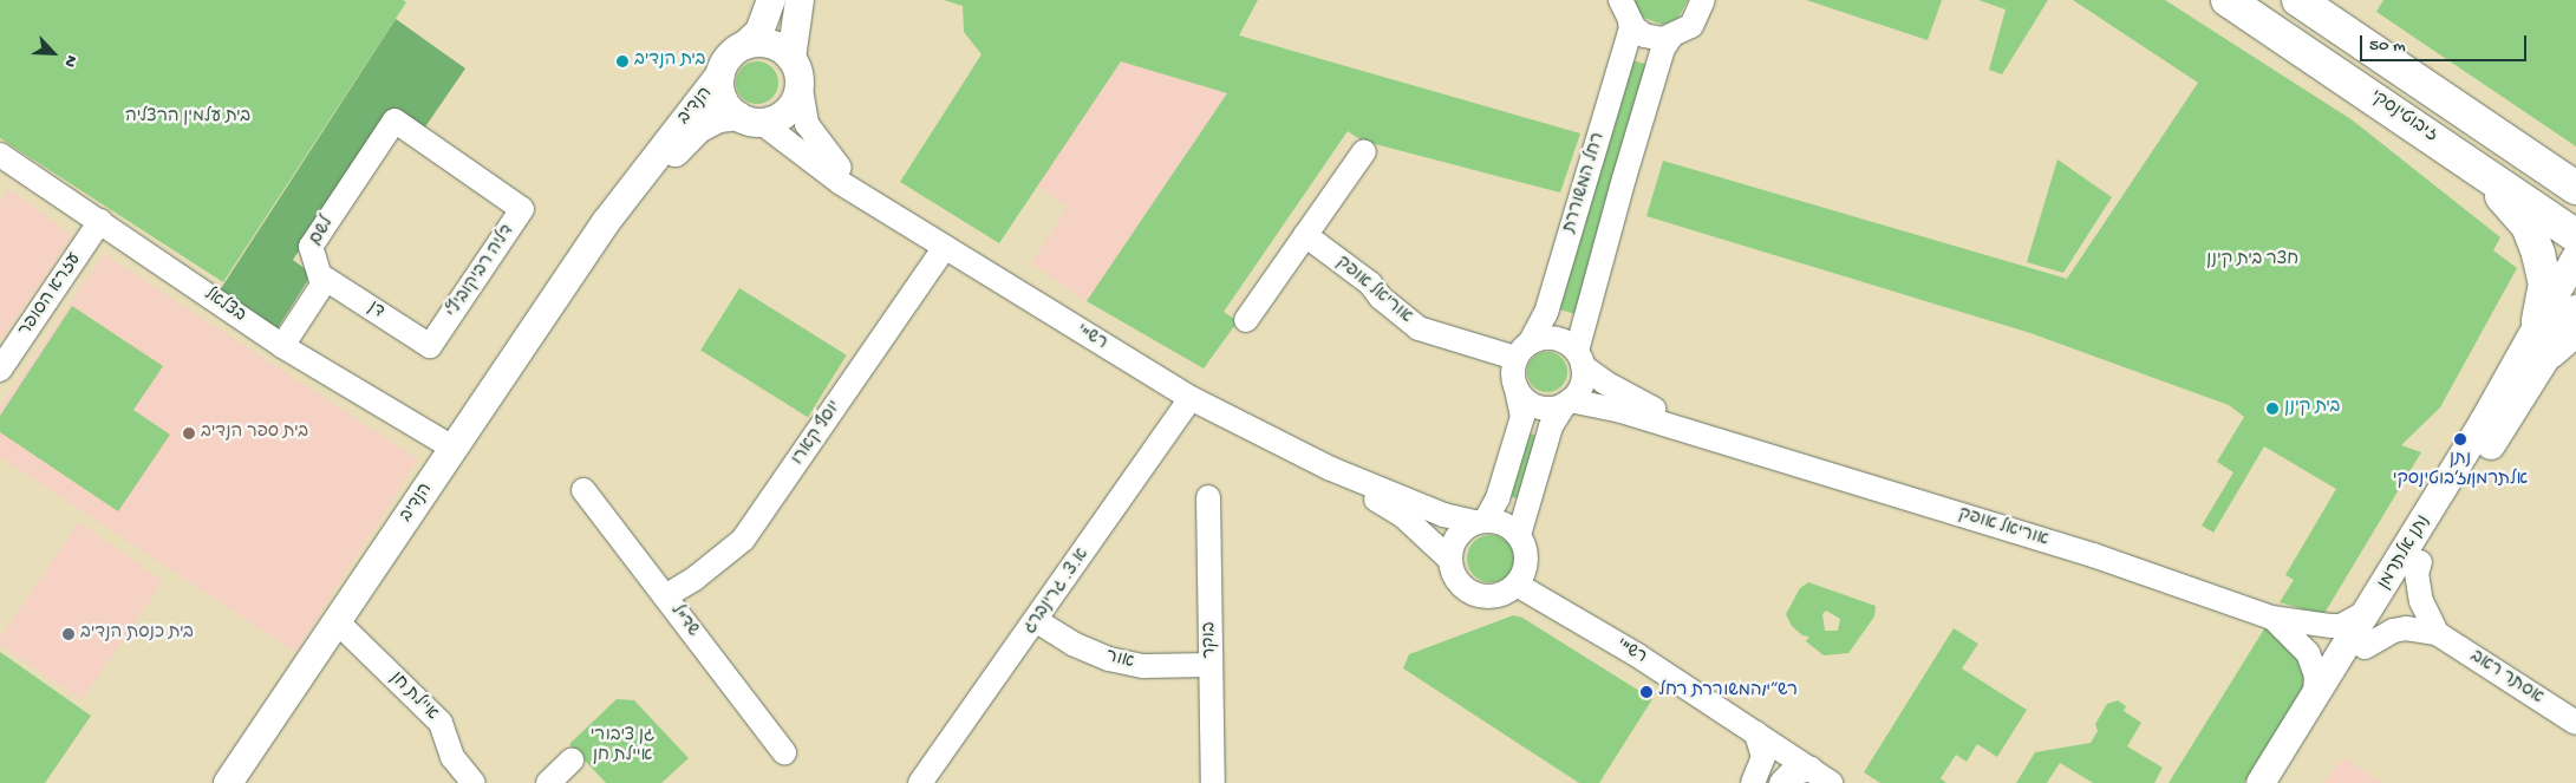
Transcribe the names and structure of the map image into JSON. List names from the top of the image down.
{
  "streets": {
    "main road": ["ז'בוטינסקי"],
    "street": [
      "הנדיב",
      "רחל המשוררת",
      "לשם",
      "'דליה רביקוביץ",
      "אוריאל אופק",
      "עזרא הסופר",
      "בצלאל",
      "דן",
      "רש\"י",
      "יוסף קארו",
      "נתן אלתרמן",
      "א.צ. גרינברג",
      "שד\"ל",
      "בוקר",
      "אור",
      "אסתר ראב",
      "איילת חן"
    ]
  },
  "crossings": [
    ["הנדיב", "בצלאל"],
    ["הנדיב", "רש\"י"],
    ["הנדיב", "איילת חן"],
    ["רחל המשוררת", "אוריאל אופק"],
    ["לשם", "'דליה רביקוביץ"],
    ["לשם", "בצלאל"],
    ["לשם", "דן"],
    ["'דליה רביקוביץ", "דן"],
    ["אוריאל אופק", "נתן אלתרמן"],
    ["עזרא הסופר", "בצלאל"],
    ["רש\"י", "יוסף קארו"],
    ["רש\"י", "א.צ. גרינברג"],
    ["יוסף קארו", "שד\"ל"],
    ["נתן אלתרמן", "אסתר ראב"],
    ["א.צ. גרינברג", "אור"],
    ["בוקר", "אור"]
  ],
  "parks": ["בית עלמין הרצליה", "חצר בית קינן", "גן ציבורי איילת חן"],
  "places": [
    "בית הנדיב",
    "בית קינן",
    "בית ספר הנדיב",
    "נתן אלתרמן/ז׳בוטינסקי",
    "בית כנסת הנדיב",
    "רש״י/המשוררת רחל"
  ],
  "scale_bar": "50 m",
  "north": "bottom right"
}
